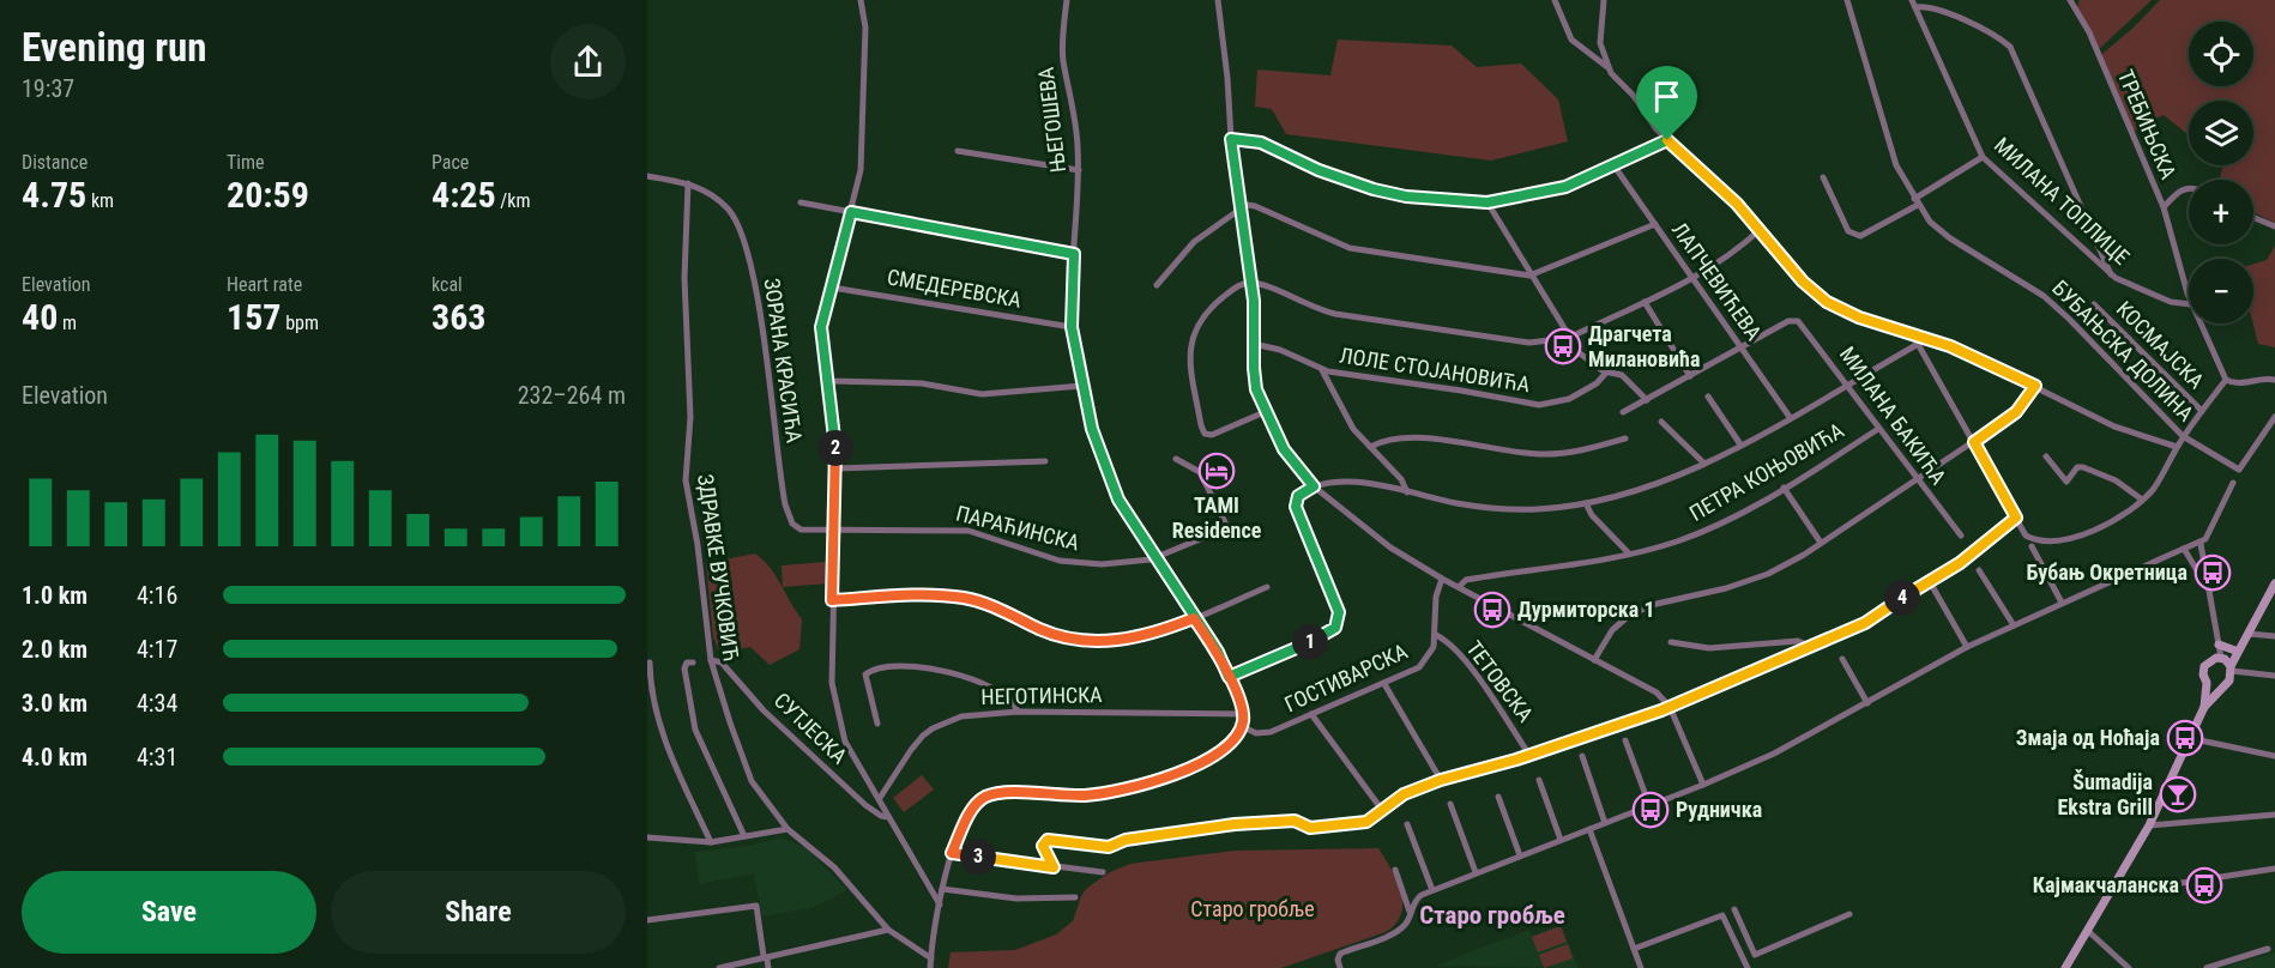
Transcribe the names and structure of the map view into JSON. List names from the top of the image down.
{
  "streets": {
    "street": [
      "ЊЕГОШЕВА",
      "ТРЕБИЊСКА",
      "МИЛАНА ТОПЛИЦЕ",
      "ЛАПЧЕВИЋЕВА",
      "СМЕДЕРЕВСКА",
      "КОСМАЈСКА",
      "БУБАЊСКА ДОЛИНА",
      "ЗОРАНА КРАСИЋА",
      "ЛОЛЕ СТОЈАНОВИЋА",
      "МИЛАНА БАКИЋА",
      "ПЕТРА КОЊОВИЋА",
      "ПАРАЋИНСКА",
      "ЗДРАВКЕ ВУЧКОВИЋ",
      "ГОСТИВАРСКА",
      "ТЕТОВСКА",
      "НЕГОТИНСКА",
      "СУТЈЕСКА"
    ]
  },
  "crossings": [
    ["ЊЕГОШЕВА", "СМЕДЕРЕВСКА"],
    ["ЊЕГОШЕВА", "ПАРАЋИНСКА"],
    ["ЊЕГОШЕВА", "НЕГОТИНСКА"],
    ["ЛАПЧЕВИЋЕВА", "МИЛАНА БАКИЋА"],
    ["ЗОРАНА КРАСИЋА", "ПАРАЋИНСКА"],
    ["ЗОРАНА КРАСИЋА", "ЗДРАВКЕ ВУЧКОВИЋ"],
    ["МИЛАНА БАКИЋА", "ПЕТРА КОЊОВИЋА"],
    ["ЗДРАВКЕ ВУЧКОВИЋ", "СУТЈЕСКА"],
    ["ГОСТИВАРСКА", "ТЕТОВСКА"]
  ],
  "districts": ["Старо гробље"],
  "parks": ["Старо гробље"],
  "places": {
    "bus stop": [
      "Драгчета Милановића",
      "Бубањ Окретница",
      "Дурмиторска 1",
      "Змаја од Ноћаја",
      "Рудничка",
      "Кајмакчаланска"
    ],
    "hotel": ["TAMI Residence"],
    "bar": ["Šumadija Ekstra Grill"]
  },
  "page": {
    "heading": ["Evening run", "19:37"],
    "map_buttons": ["+", "−"],
    "stats": [
      ["Distance", "4.75 km"],
      ["Time", "20:59"],
      ["Pace", "4:25 /km"],
      ["Elevation", "40 m"],
      ["Heart rate", "157 bpm"],
      ["kcal", "363"]
    ],
    "chart": ["Elevation", "232–264 m"],
    "pins": [
      "2",
      "4",
      "1",
      "3"
    ],
    "list": [
      {
        "name": "1.0 km",
        "note": "4:16"
      },
      {
        "name": "2.0 km",
        "note": "4:17"
      },
      {
        "name": "3.0 km",
        "note": "4:34"
      },
      {
        "name": "4.0 km",
        "note": "4:31"
      }
    ],
    "buttons": ["Save", "Share"]
  }
}
